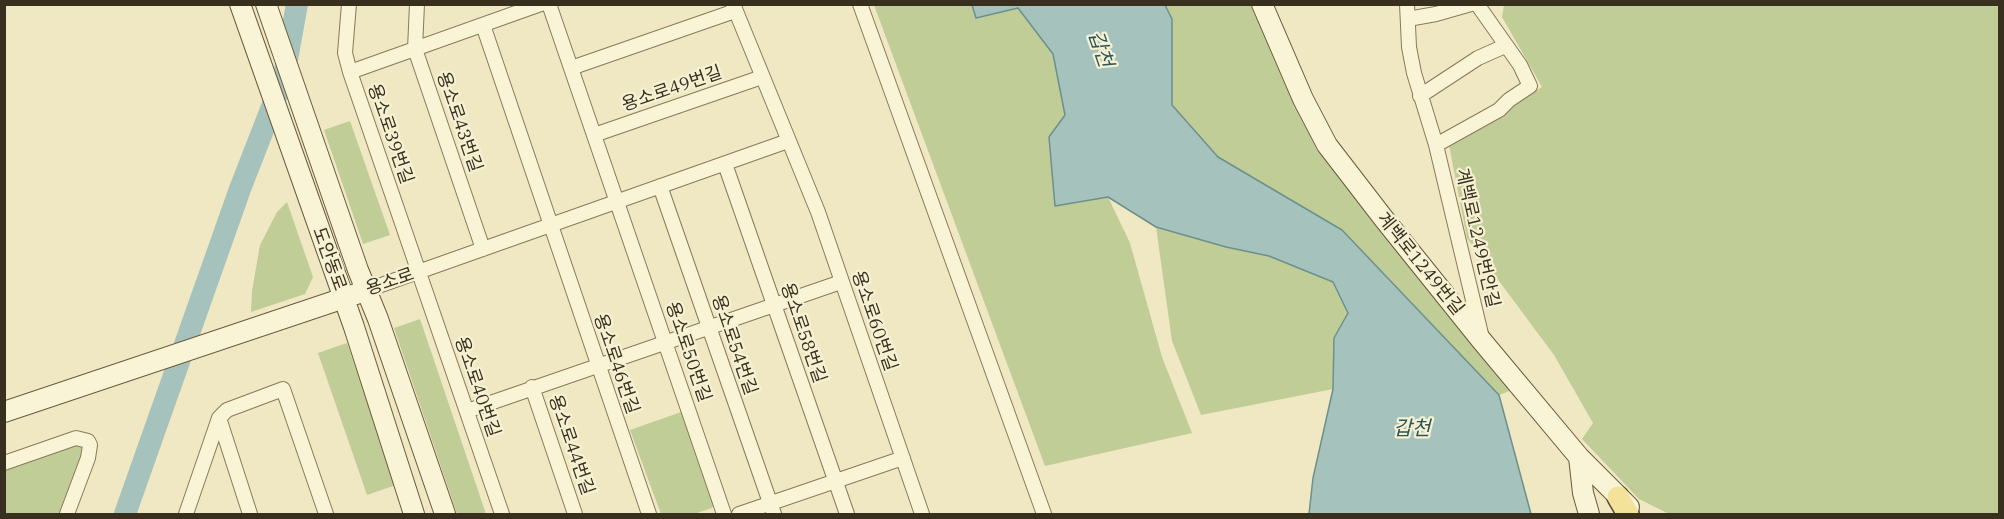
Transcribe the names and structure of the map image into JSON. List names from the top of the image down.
{
  "streets": {
    "street": [
      "용소로49번길",
      "용소로43번길",
      "용소로39번길",
      "계백로1249번안길",
      "도안동로",
      "계백로1249번길",
      "용소로",
      "용소로60번길",
      "용소로58번길",
      "용소로54번길",
      "용소로50번길",
      "용소로46번길",
      "용소로40번길",
      "용소로44번길"
    ]
  },
  "crossings": [
    ["용소로43번길", "용소로"],
    ["용소로39번길", "용소로"],
    ["용소로39번길", "용소로40번길"],
    ["계백로1249번안길", "계백로1249번길"],
    ["도안동로", "용소로"],
    ["용소로", "용소로60번길"],
    ["용소로", "용소로58번길"],
    ["용소로", "용소로54번길"],
    ["용소로", "용소로50번길"],
    ["용소로", "용소로46번길"],
    ["용소로", "용소로40번길"]
  ],
  "water": ["갑천"]
}
